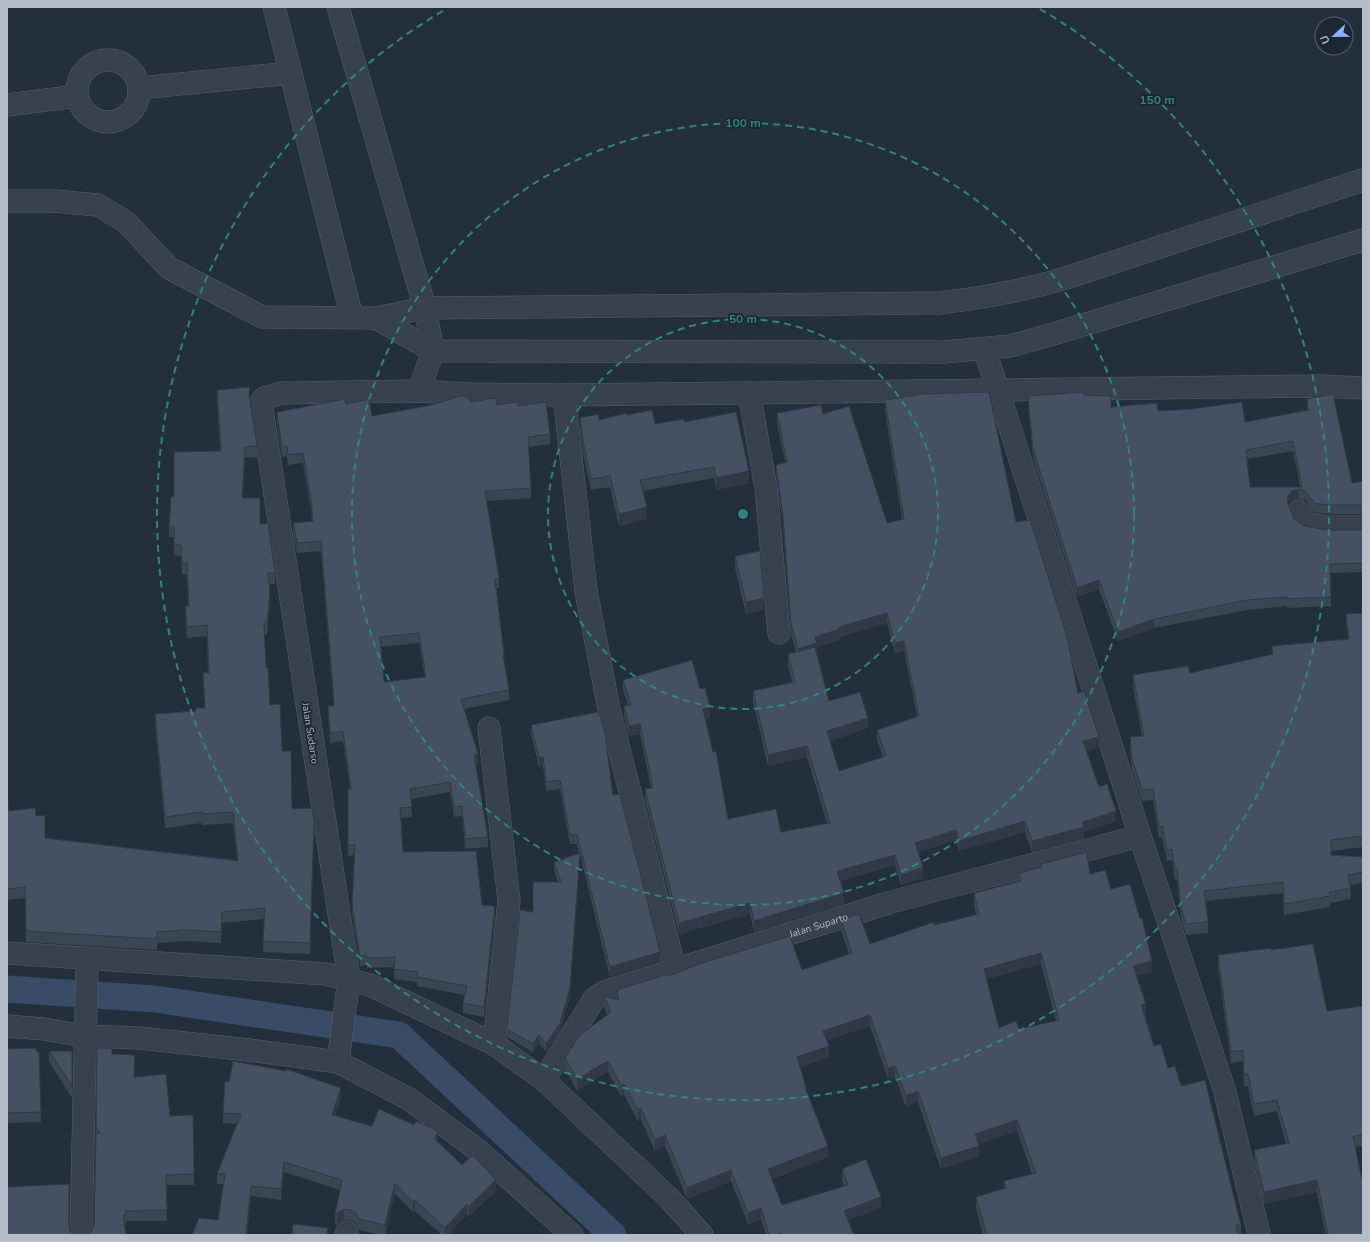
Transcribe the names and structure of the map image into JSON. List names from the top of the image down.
{
  "streets": {
    "street": ["Jalan Sudarso", "Jalan Suparto"]
  },
  "north": "left",
  "rings": ["150 m", "100 m", "50 m"]
}
